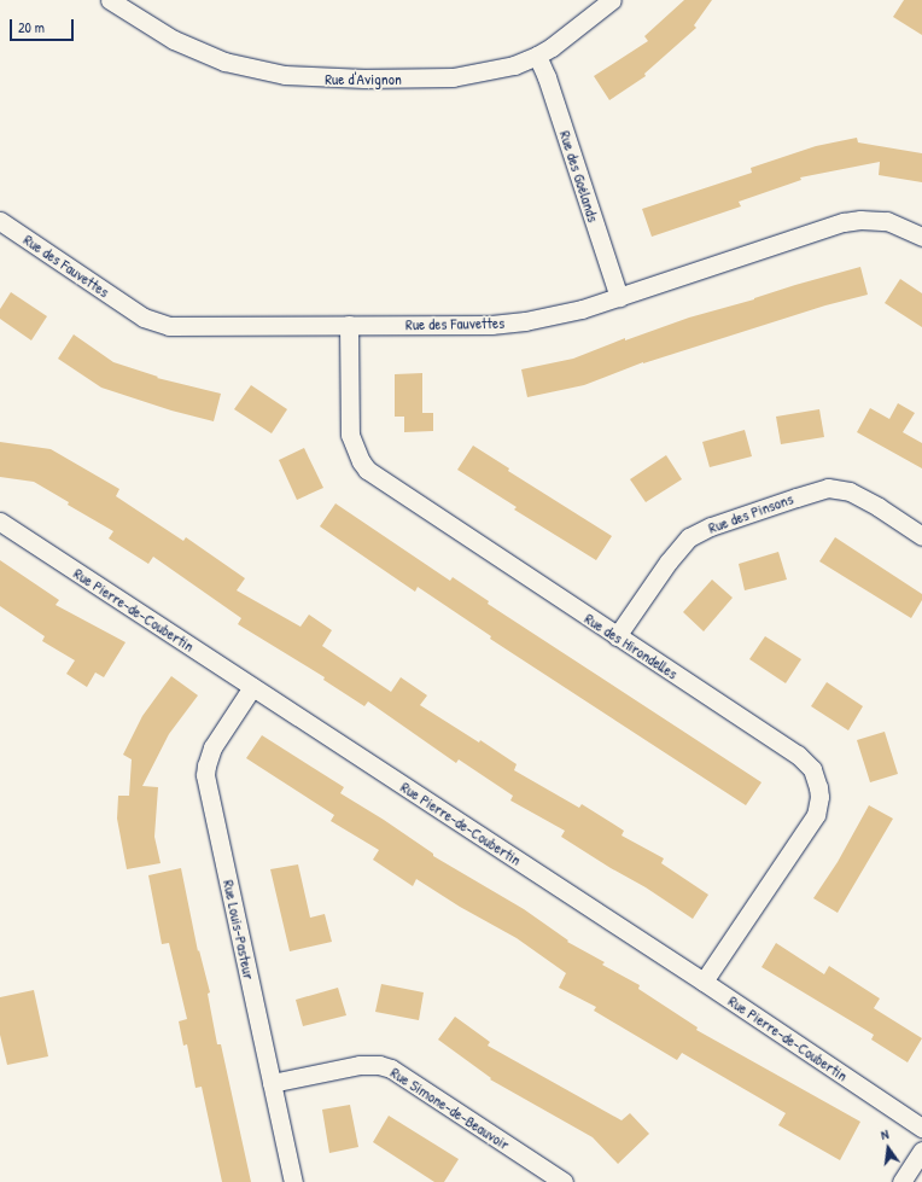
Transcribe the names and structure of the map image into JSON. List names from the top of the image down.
{
  "streets": {
    "street": [
      "Rue d'Avignon",
      "Rue des Goélands",
      "Rue des Fauvettes",
      "Rue des Pinsons",
      "Rue Pierre-de-Coubertin",
      "Rue des Hirondelles",
      "Rue Louis-Pasteur",
      "Rue Simone-de-Beauvoir"
    ]
  },
  "crossings": [
    ["Rue d'Avignon", "Rue des Goélands"],
    ["Rue des Goélands", "Rue des Fauvettes"],
    ["Rue des Fauvettes", "Rue des Hirondelles"],
    ["Rue des Pinsons", "Rue des Hirondelles"],
    ["Rue Pierre-de-Coubertin", "Rue des Hirondelles"],
    ["Rue Pierre-de-Coubertin", "Rue Louis-Pasteur"],
    ["Rue Louis-Pasteur", "Rue Simone-de-Beauvoir"]
  ],
  "scale_bar": "20 m",
  "north": "top"
}
